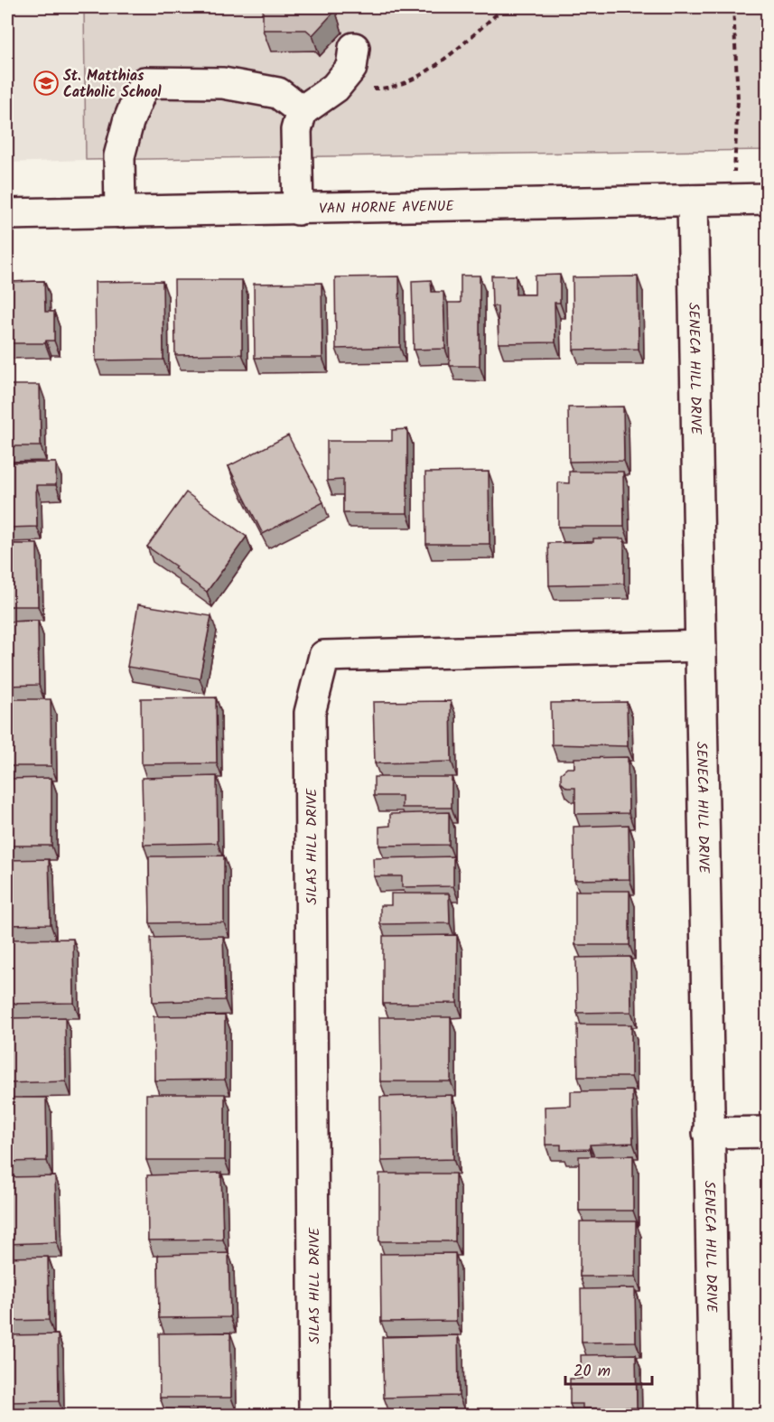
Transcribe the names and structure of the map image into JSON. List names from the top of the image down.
{
  "streets": {
    "street": ["VAN HORNE AVENUE", "SENECA HILL DRIVE", "SILAS HILL DRIVE"]
  },
  "crossings": [
    ["VAN HORNE AVENUE", "SENECA HILL DRIVE"],
    ["SENECA HILL DRIVE", "SILAS HILL DRIVE"]
  ],
  "places": {
    "school or university": ["St. Matthias Catholic School"]
  },
  "scale_bar": "20 m"
}
